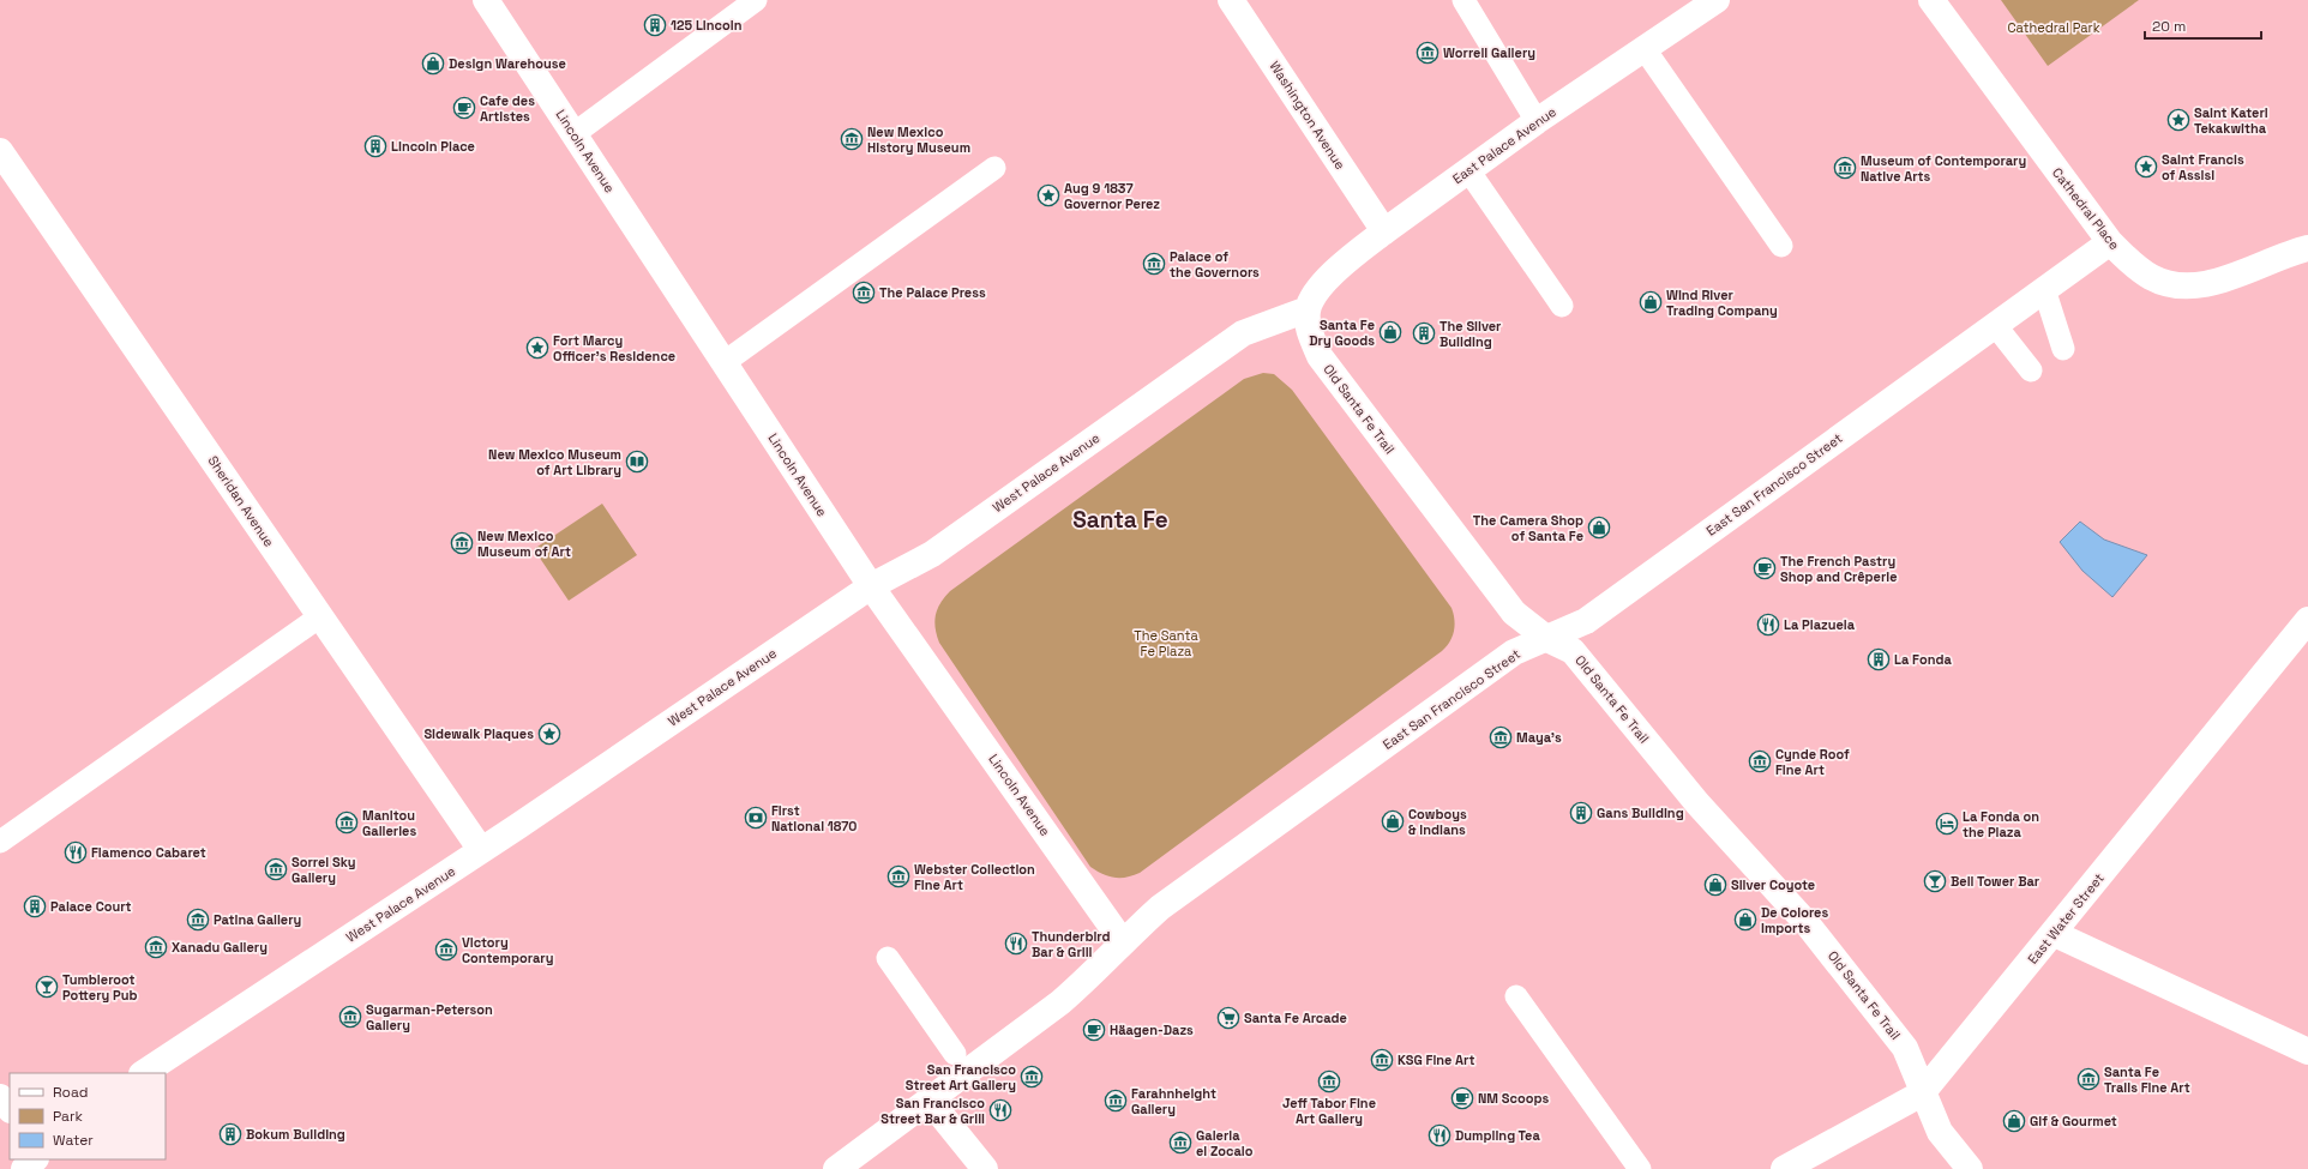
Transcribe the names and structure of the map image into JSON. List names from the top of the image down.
{
  "streets": {
    "street": [
      "Washington Avenue",
      "East Palace Avenue",
      "Lincoln Avenue",
      "Cathedral Place",
      "Old Santa Fe Trail",
      "West Palace Avenue",
      "East San Francisco Street",
      "Sheridan Avenue",
      "East Water Street"
    ]
  },
  "crossings": [
    ["Washington Avenue", "East Palace Avenue"],
    ["East Palace Avenue", "Old Santa Fe Trail"],
    ["East Palace Avenue", "West Palace Avenue"],
    ["Lincoln Avenue", "West Palace Avenue"],
    ["Lincoln Avenue", "East San Francisco Street"],
    ["Cathedral Place", "East San Francisco Street"],
    ["Old Santa Fe Trail", "West Palace Avenue"],
    ["Old Santa Fe Trail", "East San Francisco Street"],
    ["Old Santa Fe Trail", "East Water Street"],
    ["West Palace Avenue", "Sheridan Avenue"]
  ],
  "districts": ["Santa Fe"],
  "parks": ["Cathedral Park", "The Santa Fe Plaza"],
  "places": {
    "building": [
      "125 Lincoln",
      "Lincoln Place",
      "The Silver Building",
      "La Fonda",
      "Gans Building",
      "Palace Court",
      "Bokum Building"
    ],
    "museum": [
      "Worrell Gallery",
      "New Mexico History Museum",
      "Museum of Contemporary Native Arts",
      "Palace of the Governors",
      "The Palace Press",
      "New Mexico Museum of Art",
      "Maya's",
      "Cynde Roof Fine Art",
      "Manitou Galleries",
      "Sorrel Sky Gallery",
      "Webster Collection Fine Art",
      "Patina Gallery",
      "Xanadu Gallery",
      "Victory Contemporary",
      "Sugarman-Peterson Gallery",
      "KSG Fine Art",
      "San Francisco Street Art Gallery",
      "Santa Fe Trails Fine Art",
      "Jeff Tabor Fine Art Gallery",
      "Farahnheight Gallery",
      "Galeria el Zocalo"
    ],
    "shop": [
      "Design Warehouse",
      "Wind River Trading Company",
      "Santa Fe Dry Goods",
      "The Camera Shop of Santa Fe",
      "Cowboys & Indians",
      "Silver Coyote",
      "De Colores Imports",
      "Gif & Gourmet"
    ],
    "cafe": [
      "Cafe des Artistes",
      "The French Pastry Shop and Crêperie",
      "Häagen-Dazs",
      "NM Scoops"
    ],
    "place": [
      "Saint Kateri Tekakwitha",
      "Saint Francis of Assisi",
      "Aug 9 1837 Governor Perez",
      "Fort Marcy Officer's Residence",
      "Sidewalk Plaques"
    ],
    "library": ["New Mexico Museum of Art Library"],
    "restaurant": [
      "La Plazuela",
      "Flamenco Cabaret",
      "Thunderbird Bar & Grill",
      "San Francisco Street Bar & Grill",
      "Dumpling Tea"
    ],
    "bank": ["First National 1870"],
    "hotel": ["La Fonda on the Plaza"],
    "bar": ["Bell Tower Bar", "Tumbleroot Pottery Pub"],
    "supermarket": ["Santa Fe Arcade"]
  },
  "legend": ["Road", "Park", "Water"],
  "scale_bar": "20 m"
}
